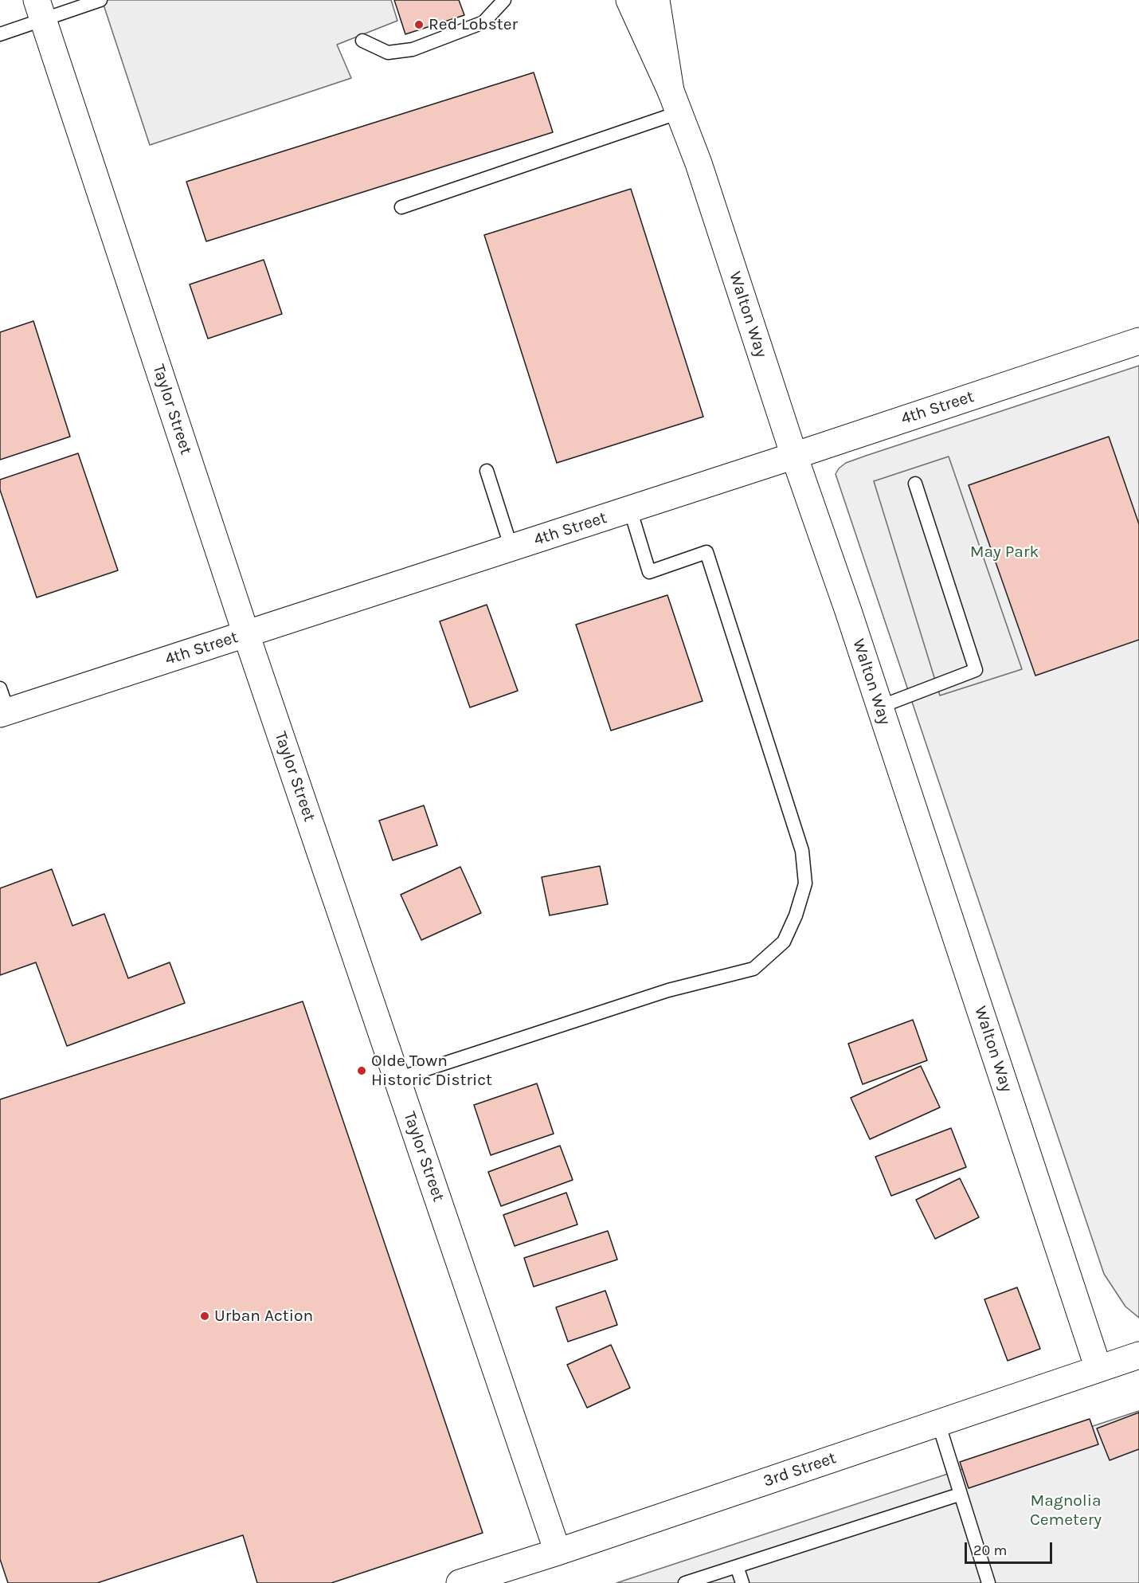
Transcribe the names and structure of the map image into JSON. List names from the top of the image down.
{
  "streets": {
    "main road": [
      "Walton Way",
      "4th Street",
      "Taylor Street",
      "3rd Street"
    ]
  },
  "crossings": [
    ["Walton Way", "4th Street"],
    ["Walton Way", "3rd Street"],
    ["4th Street", "Taylor Street"],
    ["Taylor Street", "3rd Street"]
  ],
  "parks": ["May Park", "Magnolia Cemetery"],
  "places": ["Red Lobster", "Olde Town Historic District", "Urban Action"],
  "scale_bar": "20 m"
}
